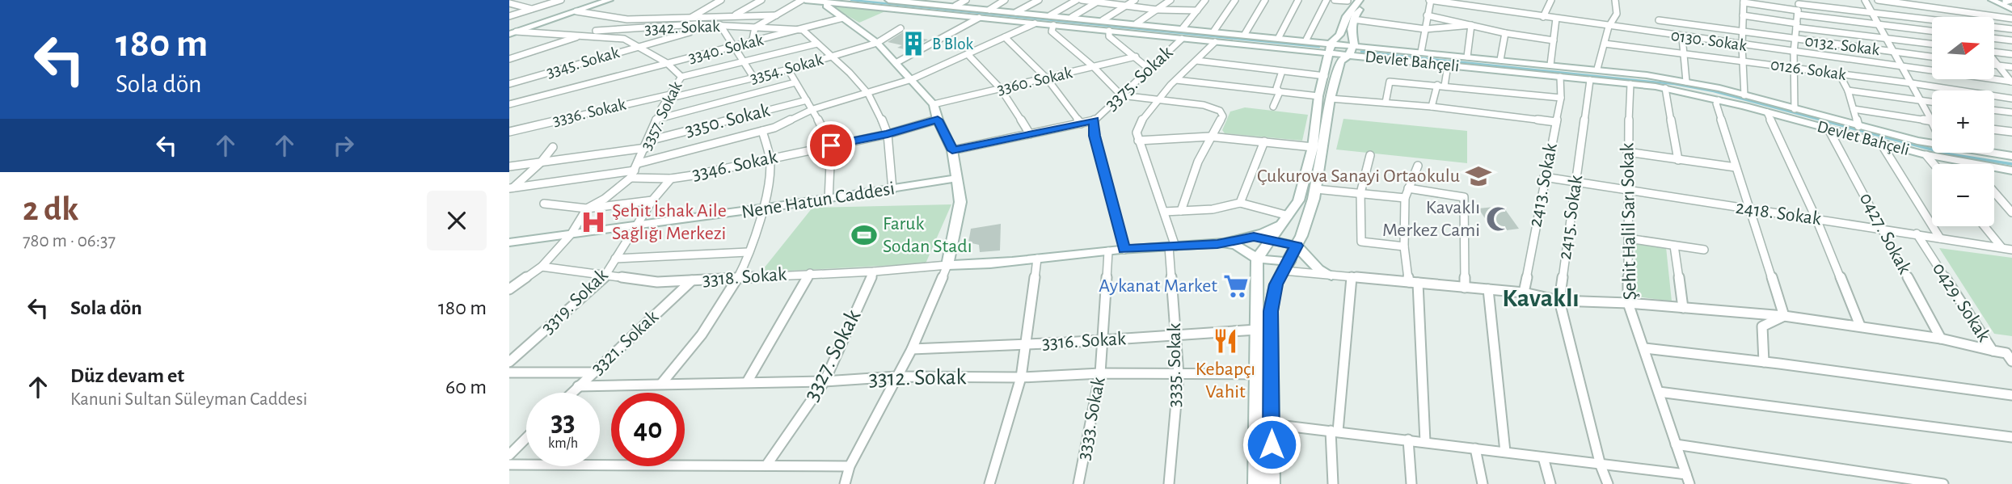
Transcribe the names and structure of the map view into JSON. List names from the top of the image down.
{
  "streets": {
    "street": [
      "3342. Sokak",
      "0130. Sokak",
      "0132. Sokak",
      "3340. Sokak",
      "Devlet Bahçeli",
      "3345. Sokak",
      "3354. Sokak",
      "0126. Sokak",
      "3375. Sokak",
      "3360. Sokak",
      "3336. Sokak",
      "3357. Sokak",
      "3350. Sokak",
      "3346. Sokak",
      "2413. Sokak",
      "Nene Hatun Caddesi",
      "2418. Sokak",
      "2415. Sokak",
      "Şehit Halil Sarı Sokak",
      "0427. Sokak",
      "3318. Sokak",
      "3319. Sokak",
      "0429. Sokak",
      "3316. Sokak",
      "3321. Sokak",
      "3327. Sokak",
      "3335. Sokak",
      "3312. Sokak",
      "3333. Sokak"
    ]
  },
  "crossings": [
    ["3342. Sokak", "3340. Sokak"],
    ["3340. Sokak", "3357. Sokak"],
    ["Devlet Bahçeli", "3375. Sokak"],
    ["Devlet Bahçeli", "2413. Sokak"],
    ["Devlet Bahçeli", "2415. Sokak"],
    ["Devlet Bahçeli", "Şehit Halil Sarı Sokak"],
    ["Devlet Bahçeli", "0427. Sokak"],
    ["3345. Sokak", "3357. Sokak"],
    ["3354. Sokak", "3336. Sokak"],
    ["3354. Sokak", "3357. Sokak"],
    ["3336. Sokak", "3357. Sokak"],
    ["3357. Sokak", "3350. Sokak"],
    ["3357. Sokak", "3346. Sokak"],
    ["3357. Sokak", "Nene Hatun Caddesi"],
    ["3357. Sokak", "3318. Sokak"],
    ["3346. Sokak", "3319. Sokak"],
    ["2413. Sokak", "2418. Sokak"],
    ["Nene Hatun Caddesi", "3319. Sokak"],
    ["2418. Sokak", "2415. Sokak"],
    ["2418. Sokak", "Şehit Halil Sarı Sokak"],
    ["2418. Sokak", "0427. Sokak"],
    ["2418. Sokak", "0429. Sokak"],
    ["3318. Sokak", "3319. Sokak"],
    ["3318. Sokak", "3321. Sokak"],
    ["3318. Sokak", "3327. Sokak"],
    ["3316. Sokak", "3335. Sokak"],
    ["3316. Sokak", "3333. Sokak"],
    ["3321. Sokak", "3312. Sokak"],
    ["3327. Sokak", "3312. Sokak"],
    ["3335. Sokak", "3312. Sokak"],
    ["3312. Sokak", "3333. Sokak"]
  ],
  "districts": ["Kavaklı"],
  "places": {
    "building": ["B Blok"],
    "school or university": ["Çukurova Sanayi Ortaokulu"],
    "mosque": ["Kavaklı Merkez Cami"],
    "hospital": ["Şehit İshak Aile Sağlığı Merkezi"],
    "sports": ["Faruk Sodan Stadı"],
    "supermarket": ["Aykanat Market"],
    "restaurant": ["Kebapçı Vahit"]
  },
  "north": "right",
  "page": {
    "turn": ["180 m", "Sola dön"],
    "map_buttons": ["+", "−"],
    "heading": ["2 dk", "780 m · 06:37"],
    "list": [
      {
        "name": "Sola dön",
        "value": "180 m"
      },
      {
        "name": "Düz devam et",
        "note": "Kanuni Sultan Süleyman Caddesi",
        "value": "60 m"
      }
    ],
    "speed": "33 km/h",
    "limit": "40"
  }
}
